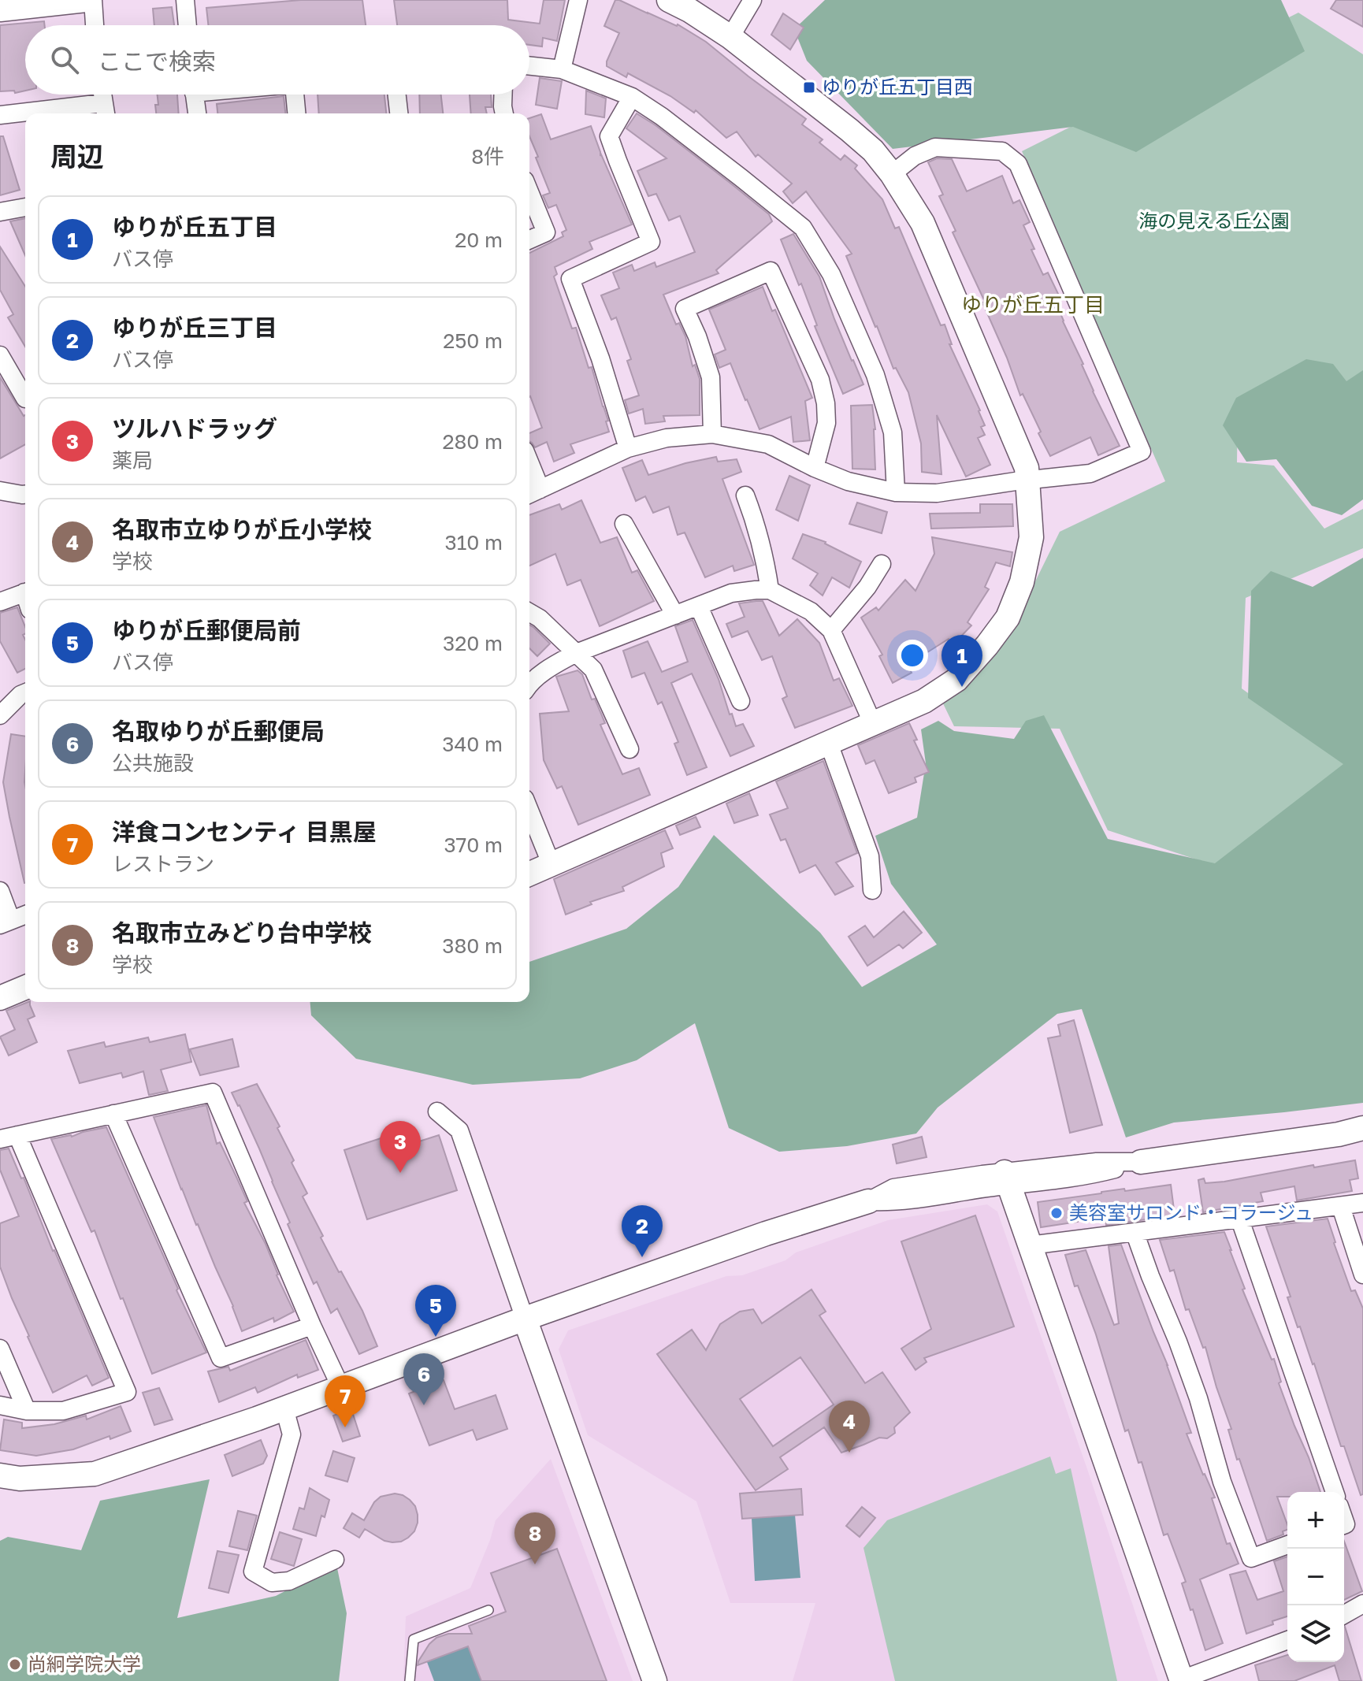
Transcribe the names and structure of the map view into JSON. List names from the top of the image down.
{
  "districts": ["ゆりが丘五丁目"],
  "parks": ["海の見える丘公園"],
  "places": {
    "transit": ["ゆりが丘五丁目西"],
    "other": ["美容室サロンド・コラージュ", "尚絅学院大学"]
  },
  "page": {
    "search": "ここで検索",
    "heading": ["周辺", "8件"],
    "list": [
      {
        "mark": "1",
        "name": "ゆりが丘五丁目",
        "note": "バス停",
        "value": "20 m"
      },
      {
        "mark": "2",
        "name": "ゆりが丘三丁目",
        "note": "バス停",
        "value": "250 m"
      },
      {
        "mark": "3",
        "name": "ツルハドラッグ",
        "note": "薬局",
        "value": "280 m"
      },
      {
        "mark": "4",
        "name": "名取市立ゆりが丘小学校",
        "note": "学校",
        "value": "310 m"
      },
      {
        "mark": "5",
        "name": "ゆりが丘郵便局前",
        "note": "バス停",
        "value": "320 m"
      },
      {
        "mark": "6",
        "name": "名取ゆりが丘郵便局",
        "note": "公共施設",
        "value": "340 m"
      },
      {
        "mark": "7",
        "name": "洋食コンセンティ 目黒屋",
        "note": "レストラン",
        "value": "370 m"
      },
      {
        "mark": "8",
        "name": "名取市立みどり台中学校",
        "note": "学校",
        "value": "380 m"
      }
    ],
    "pins": [
      "1",
      "3",
      "2",
      "5",
      "6",
      "7",
      "4",
      "8"
    ],
    "map_buttons": ["+", "−"]
  }
}
